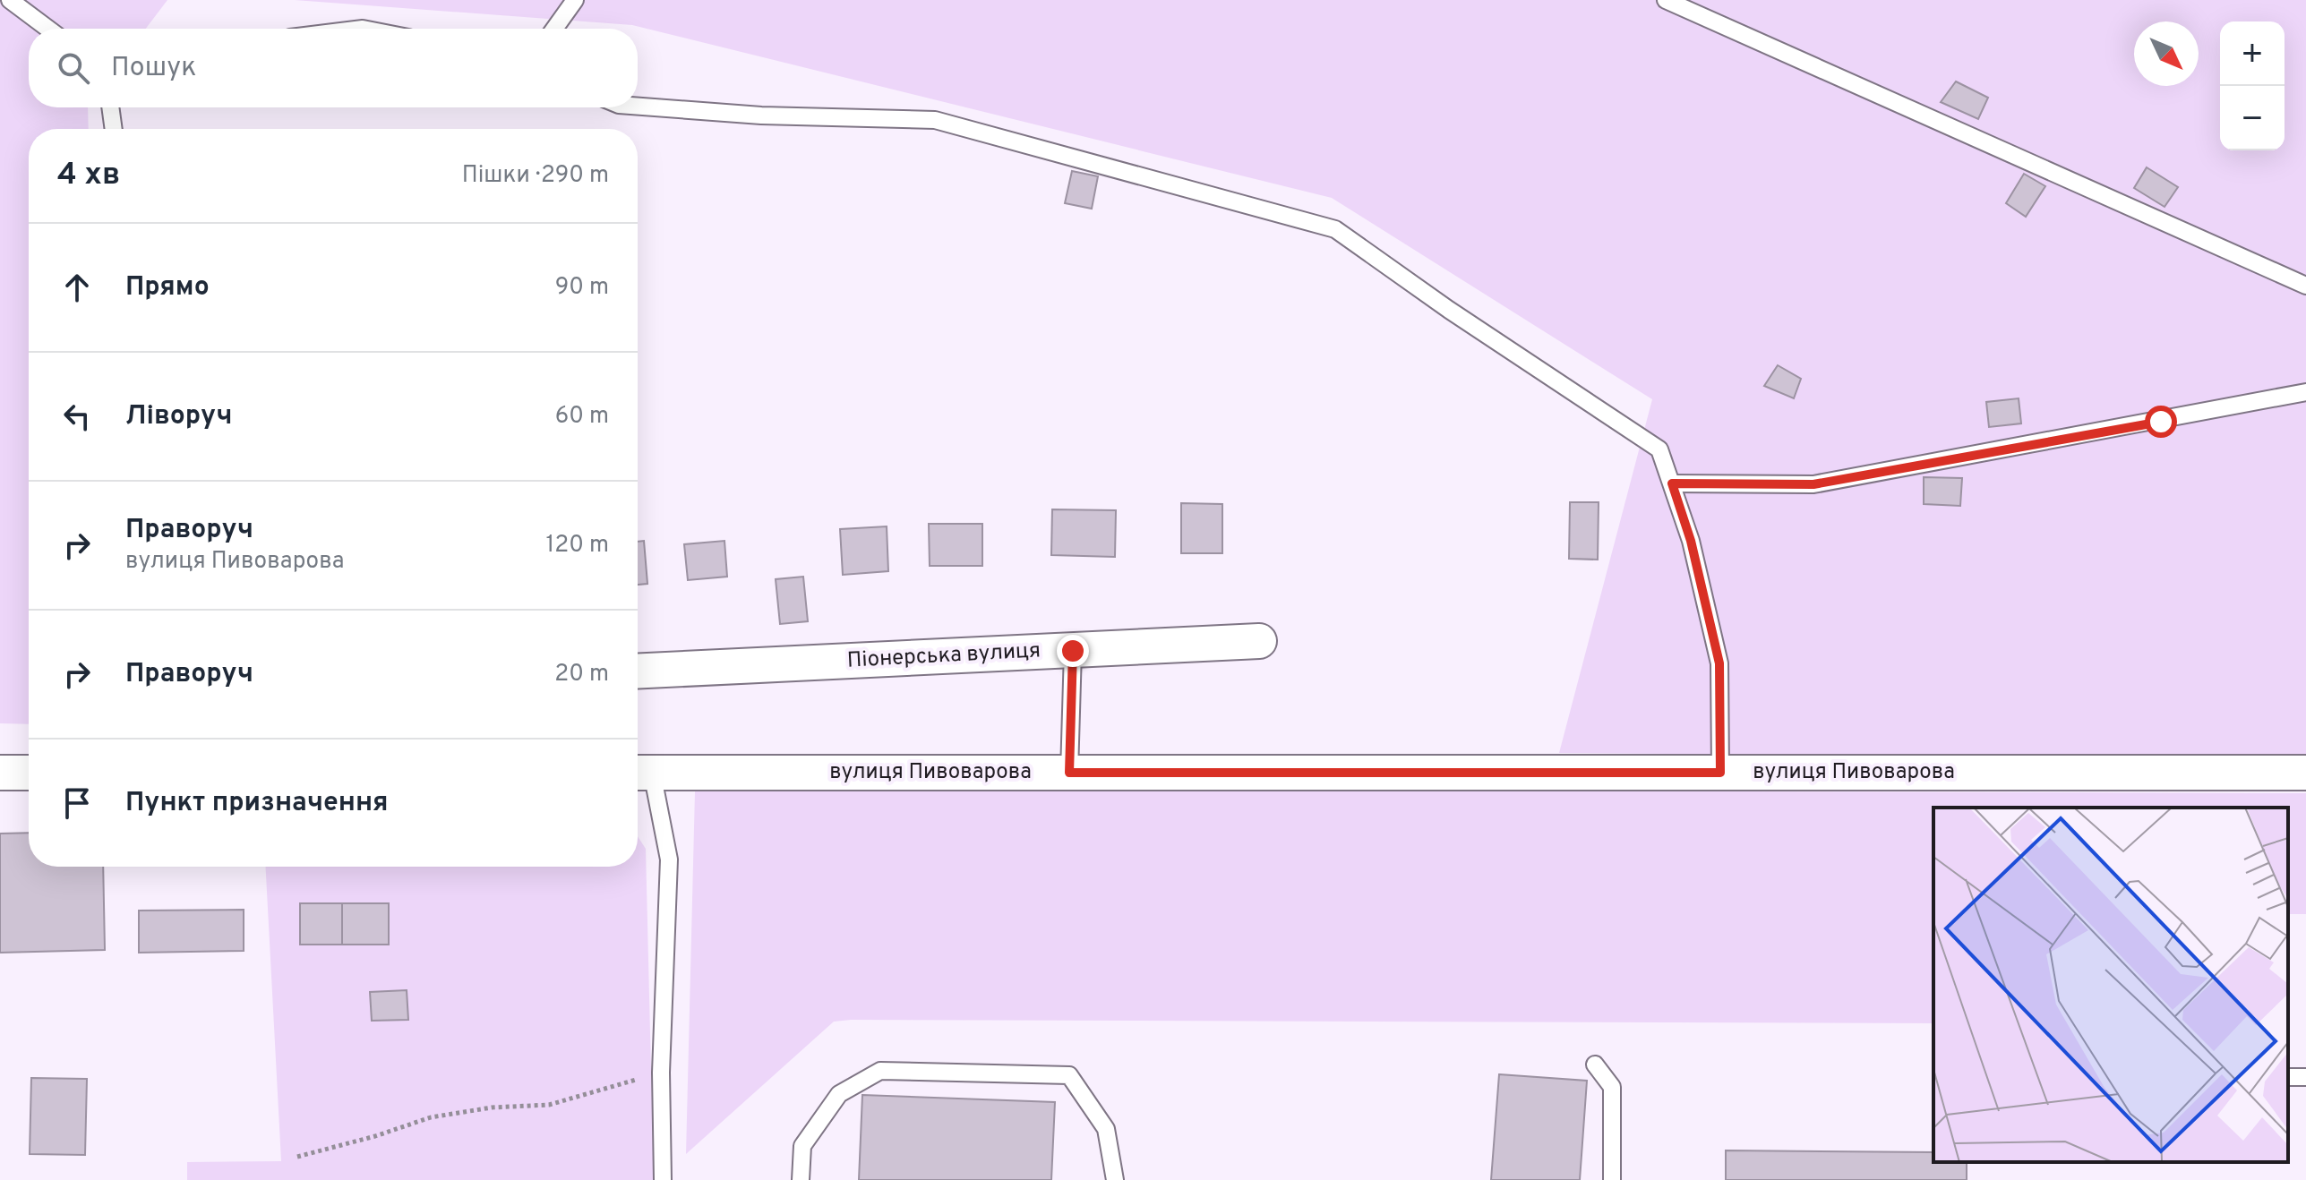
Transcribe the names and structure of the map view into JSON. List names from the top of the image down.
{
  "streets": {
    "street": ["Піонерська вулиця", "вулиця Пивоварова"]
  },
  "north": "bottom right",
  "page": {
    "map_buttons": ["+", "−"],
    "search": "Пошук",
    "heading": ["4 хв", "Пішки · 290 m"],
    "list": [
      ["Прямо", "90 m"],
      ["Ліворуч", "60 m"],
      ["Праворуч", "вулиця Пивоварова", "120 m"],
      ["Праворуч", "20 m"],
      "Пункт призначення"
    ]
  }
}
